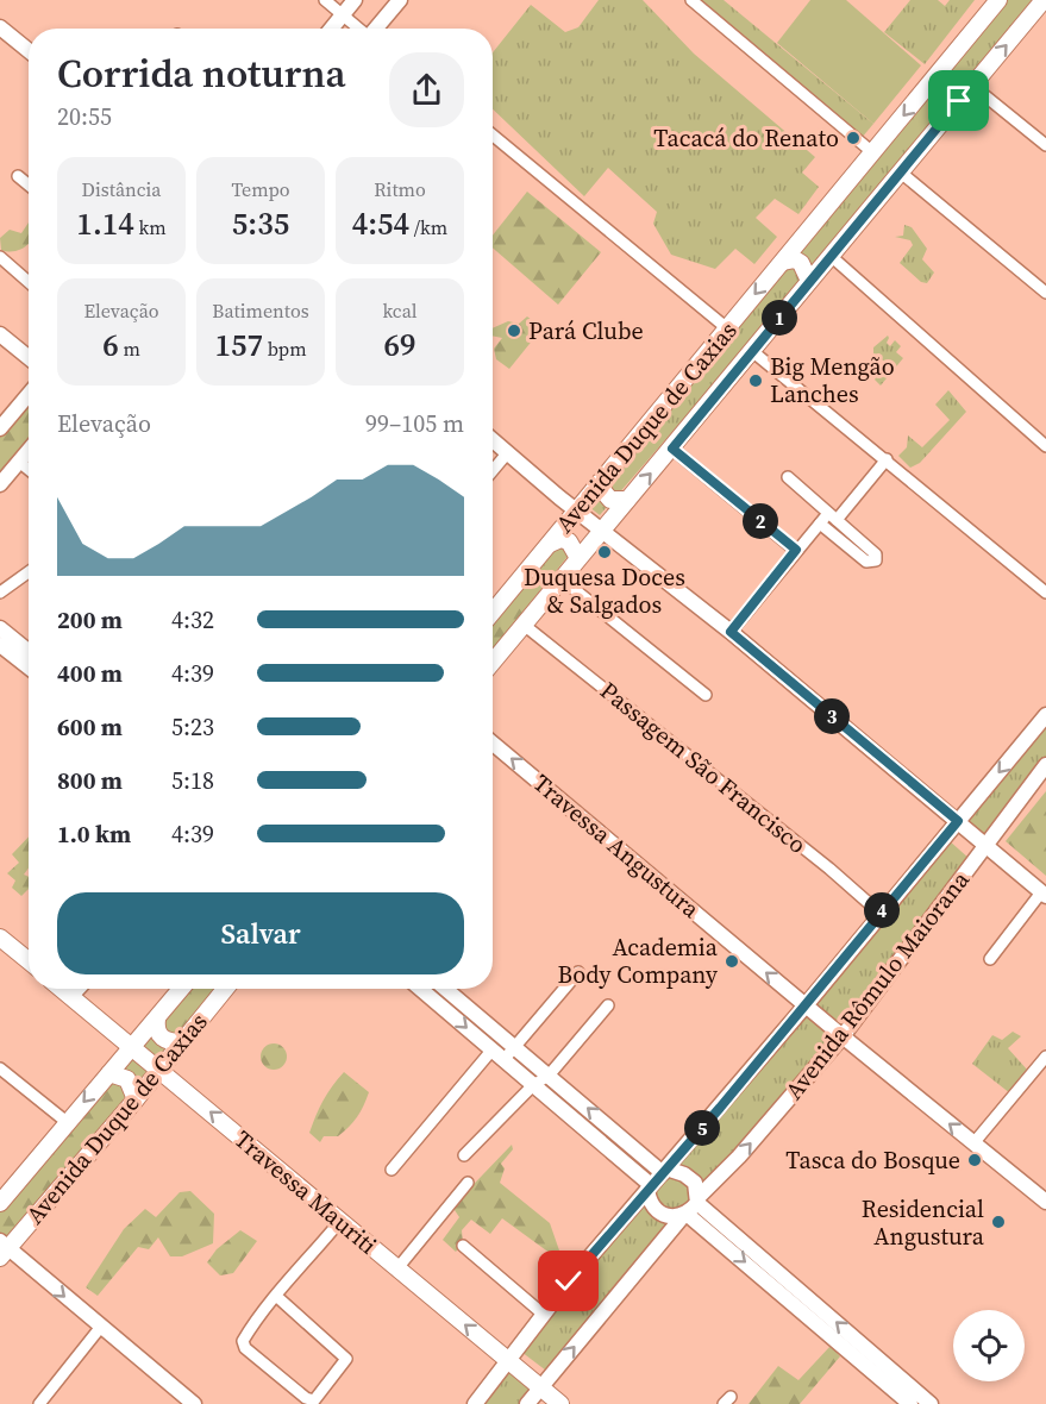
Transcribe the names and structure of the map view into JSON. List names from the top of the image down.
{
  "streets": {
    "main road": ["Avenida Duque de Caxias", "Travessa Mauriti"],
    "street": ["Passagem São Francisco", "Travessa Angustura", "Avenida Rômulo Maiorana"]
  },
  "crossings": [
    ["Avenida Duque de Caxias", "Passagem São Francisco"],
    ["Avenida Duque de Caxias", "Travessa Mauriti"],
    ["Passagem São Francisco", "Avenida Rômulo Maiorana"],
    ["Travessa Angustura", "Avenida Rômulo Maiorana"],
    ["Avenida Rômulo Maiorana", "Travessa Mauriti"]
  ],
  "one_way": ["Travessa Angustura", "Travessa Mauriti"],
  "places": [
    "Tacacá do Renato",
    "Pará Clube",
    "Big Mengão Lanches",
    "Duquesa Doces & Salgados",
    "Academia Body Company",
    "Tasca do Bosque",
    "Residencial Angustura"
  ],
  "page": {
    "heading": ["Corrida noturna", "20:55"],
    "stats": [
      ["Distância", "1.14 km"],
      ["Tempo", "5:35"],
      ["Ritmo", "4:54 /km"],
      ["Elevação", "6 m"],
      ["Batimentos", "157 bpm"],
      ["kcal", "69"]
    ],
    "pins": [
      "1",
      "2",
      "3",
      "4",
      "5"
    ],
    "chart": ["Elevação", "99–105 m"],
    "list": [
      {
        "name": "200 m",
        "note": "4:32"
      },
      {
        "name": "400 m",
        "note": "4:39"
      },
      {
        "name": "600 m",
        "note": "5:23"
      },
      {
        "name": "800 m",
        "note": "5:18"
      },
      {
        "name": "1.0 km",
        "note": "4:39"
      }
    ],
    "buttons": "Salvar"
  }
}
